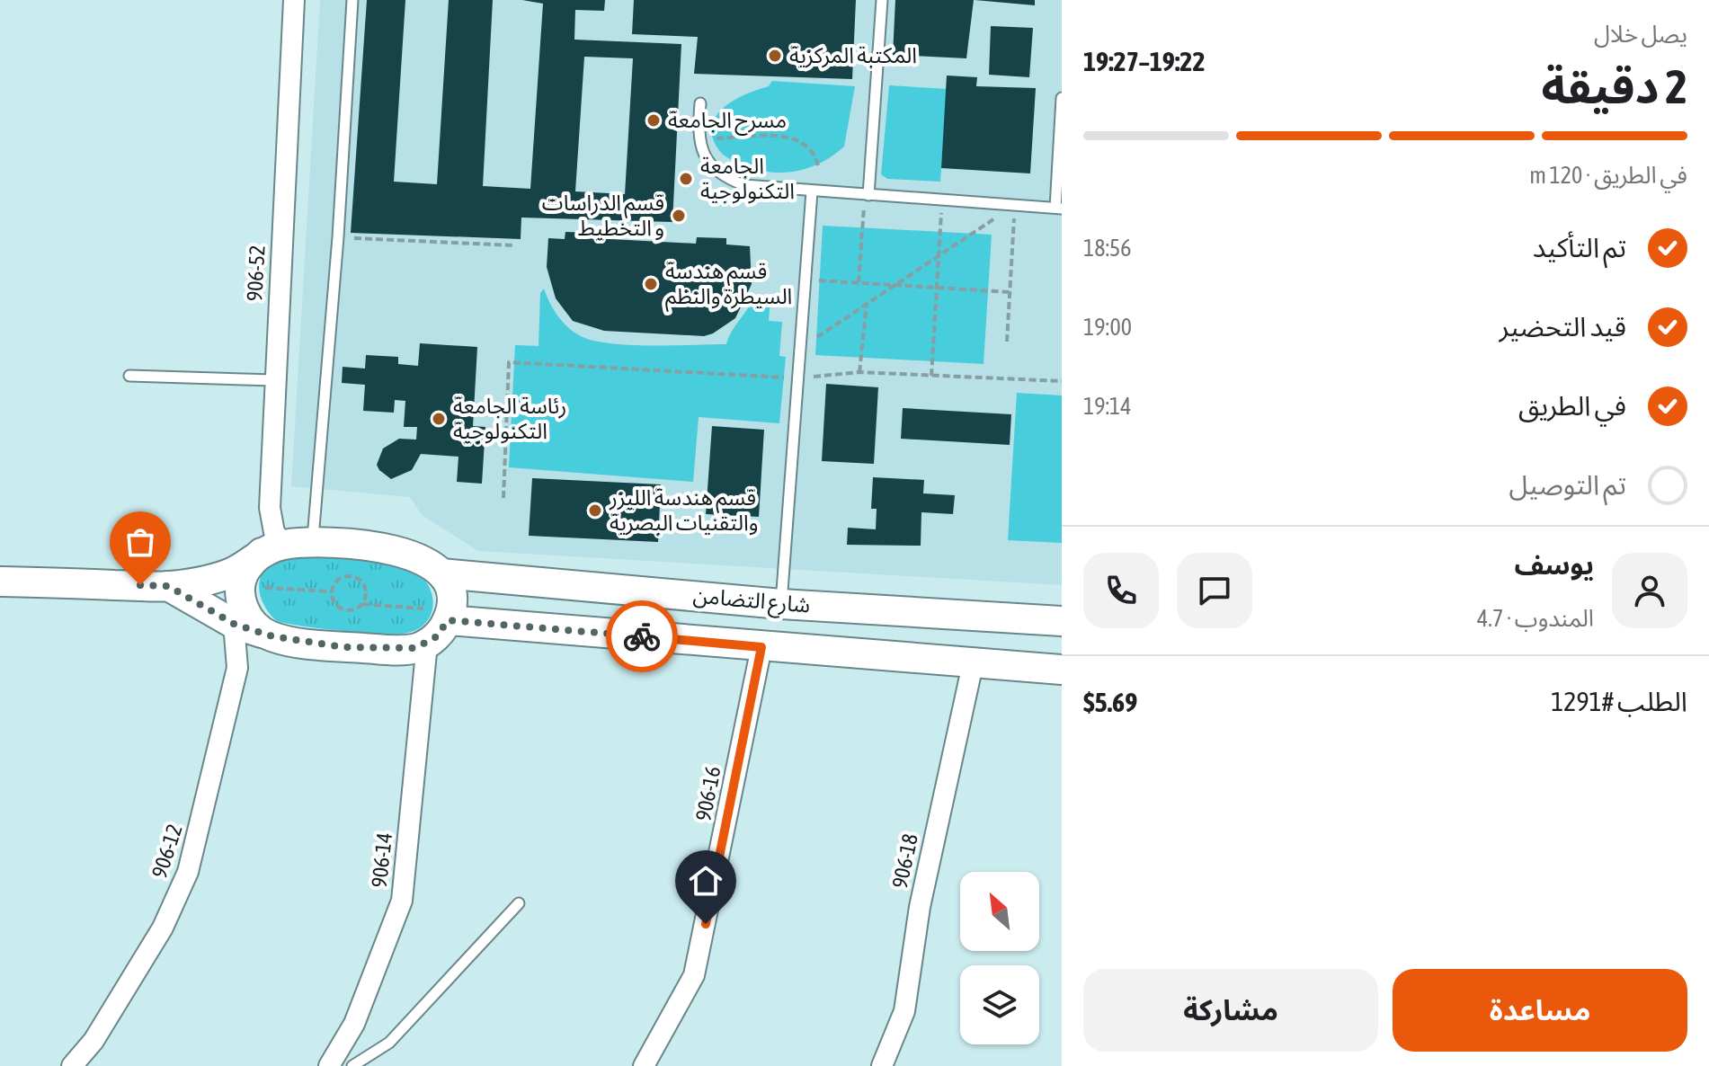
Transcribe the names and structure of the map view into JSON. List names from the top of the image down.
{
  "streets": {
    "street": [
      "906-52",
      "شارع التضامن",
      "906-16",
      "906-12",
      "906-14",
      "906-18"
    ]
  },
  "crossings": [
    ["906-52", "شارع التضامن"],
    ["شارع التضامن", "906-16"],
    ["شارع التضامن", "906-12"],
    ["شارع التضامن", "906-14"],
    ["شارع التضامن", "906-18"]
  ],
  "places": [
    "المكتبة المركزية",
    "مسرح الجامعة",
    "الجامعة التكنولوجية",
    "قسم الدراسات و التخطيط",
    "قسم هندسة السيطرة والنظم",
    "رئاسة الجامعة التكنولوجية",
    "قسم هندسة الليزر والتقنيات البصرية"
  ],
  "north": "top left",
  "page": {
    "heading": ["2 دقيقة", "يصل خلال", "19:22–19:27"],
    "panel": [
      "يوسف",
      "المندوب · 4.7",
      "الطلب #1291",
      "$5.69"
    ],
    "bar": "في الطريق · 120 m",
    "list": [
      ["تم التأكيد", "18:56"],
      ["قيد التحضير", "19:00"],
      ["في الطريق", "19:14"],
      "تم التوصيل"
    ],
    "buttons": ["مساعدة", "مشاركة"]
  }
}
